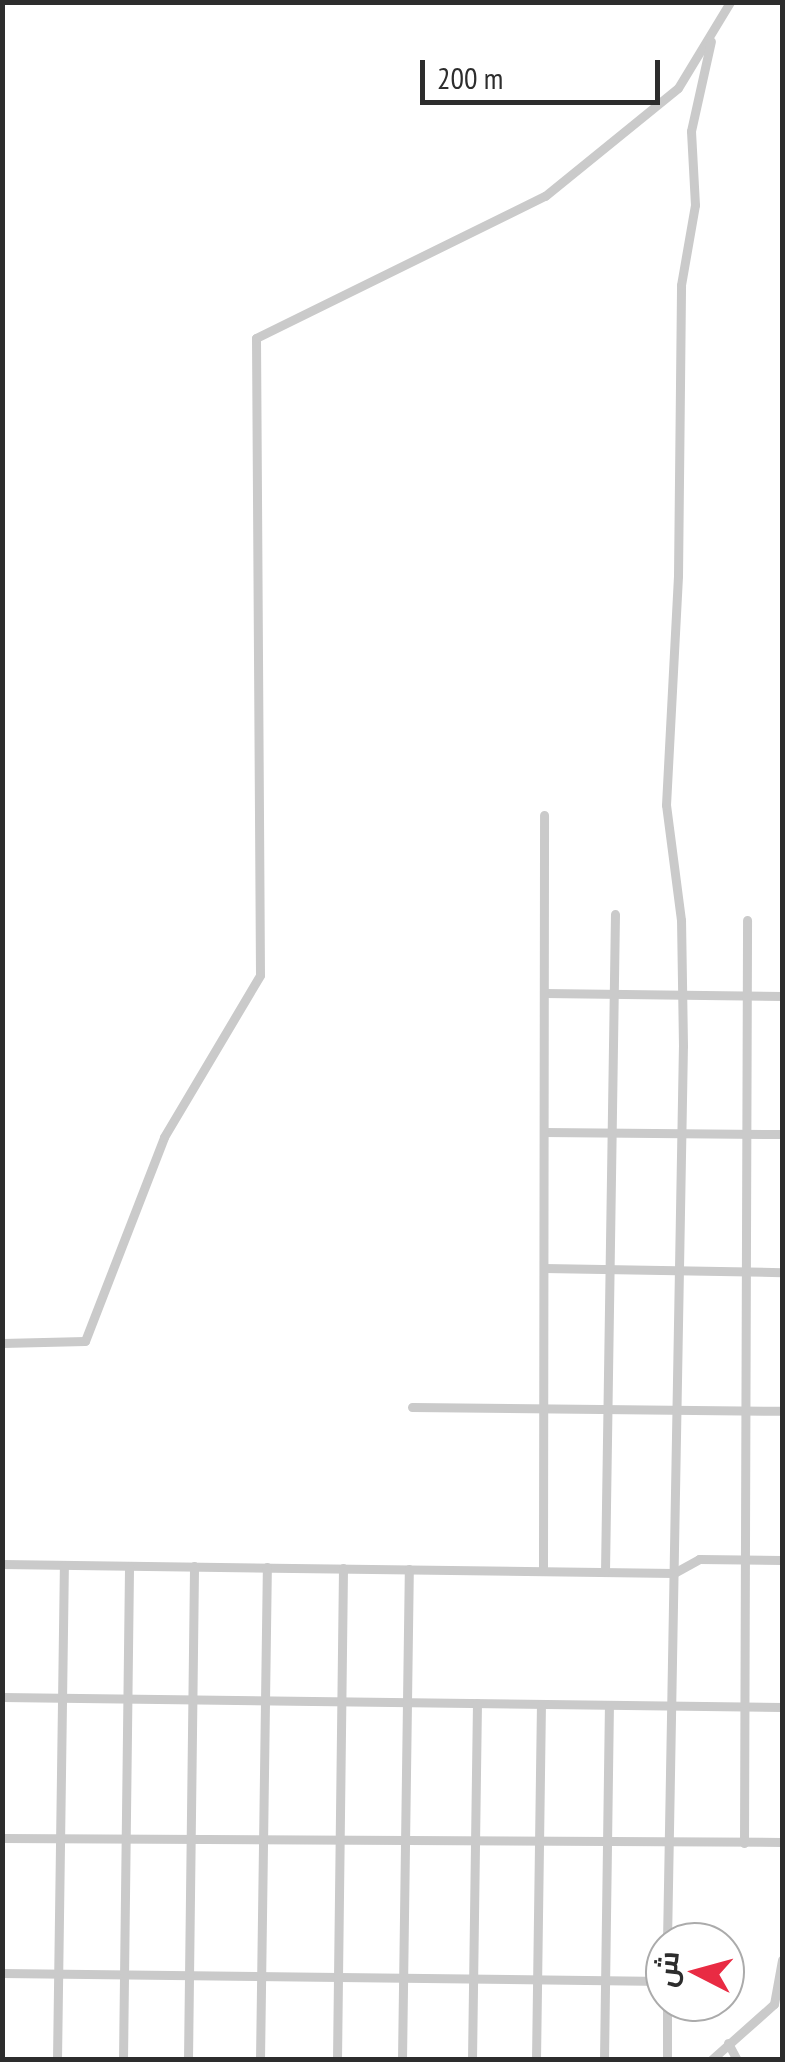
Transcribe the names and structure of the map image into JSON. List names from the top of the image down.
{
  "scale_bar": "200 m",
  "north": "left"
}
